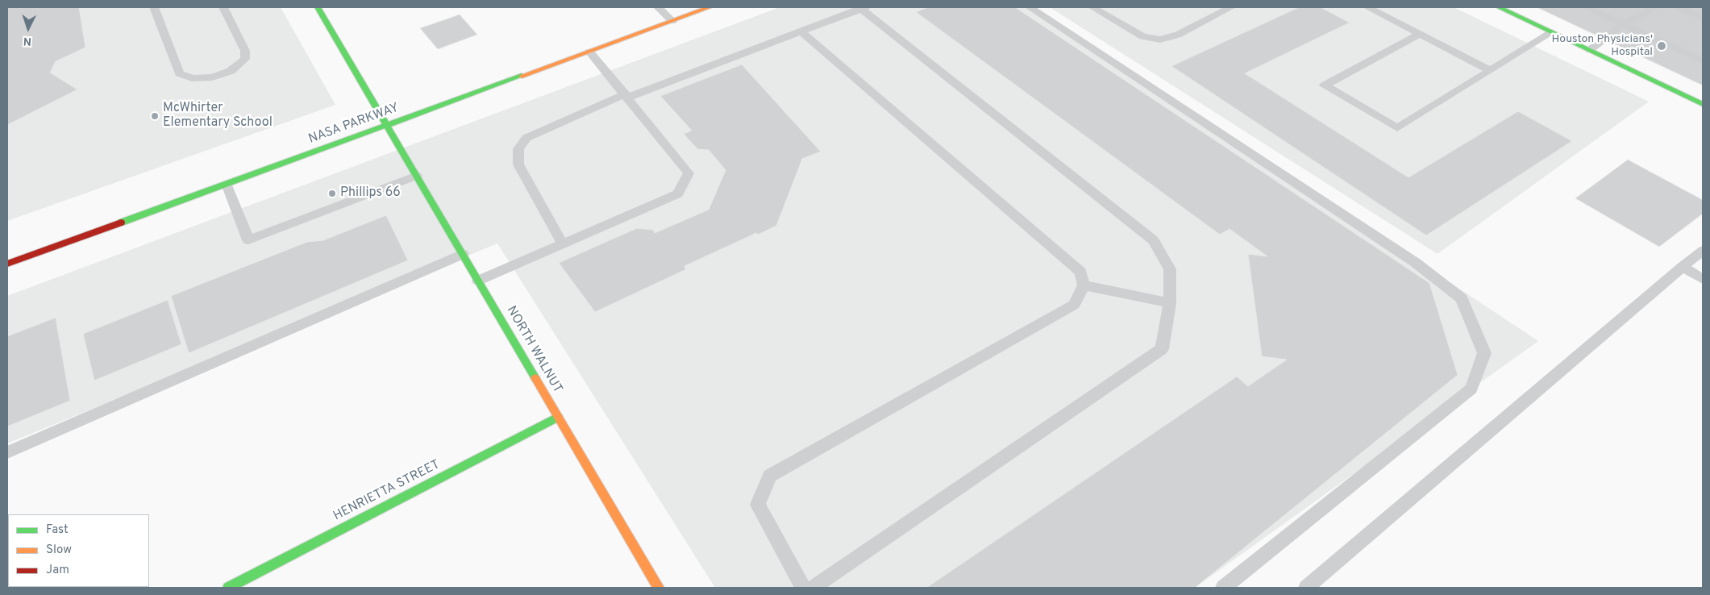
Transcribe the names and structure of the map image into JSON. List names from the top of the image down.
{
  "streets": {
    "street": ["NASA PARKWAY", "NORTH WALNUT", "HENRIETTA STREET"]
  },
  "crossings": [
    ["NASA PARKWAY", "NORTH WALNUT"],
    ["NORTH WALNUT", "HENRIETTA STREET"]
  ],
  "places": ["Houston Physicians' Hospital", "McWhirter Elementary School", "Phillips 66"],
  "legend": ["Fast", "Slow", "Jam"],
  "north": "bottom"
}
